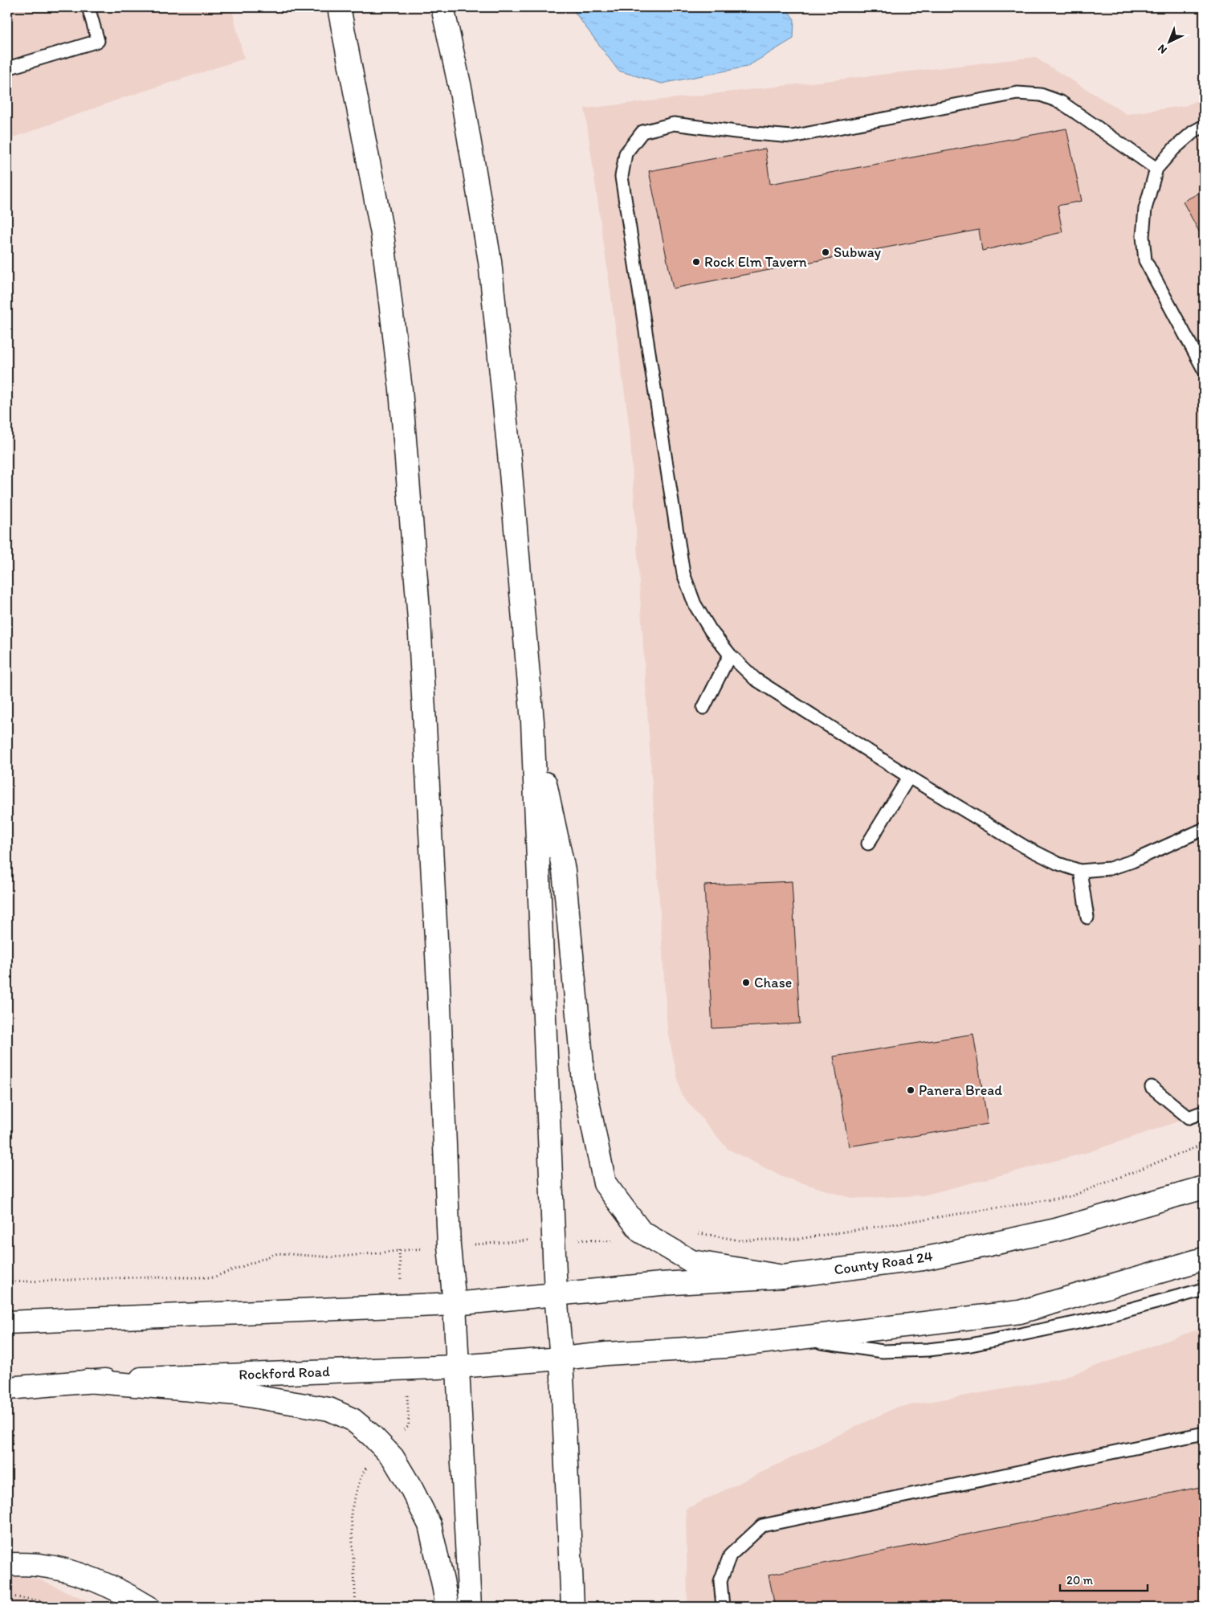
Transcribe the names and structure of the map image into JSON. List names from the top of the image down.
{
  "streets": {
    "main road": ["County Road 24", "Rockford Road"]
  },
  "places": [
    "Subway",
    "Rock Elm Tavern",
    "Chase",
    "Panera Bread"
  ],
  "scale_bar": "20 m",
  "north": "bottom left"
}
